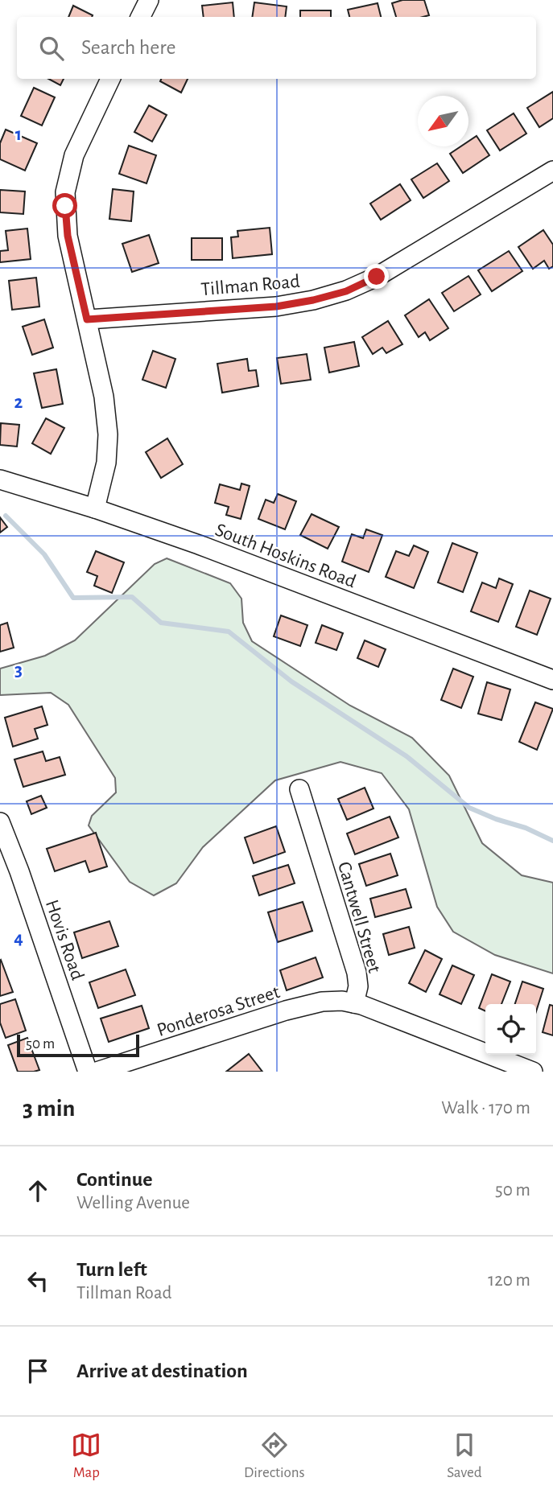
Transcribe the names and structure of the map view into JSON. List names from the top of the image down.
{
  "streets": {
    "street": [
      "Tillman Road",
      "South Hoskins Road",
      "Cantwell Street",
      "Hovis Road",
      "Ponderosa Street"
    ]
  },
  "crossings": [
    ["Cantwell Street", "Ponderosa Street"]
  ],
  "scale_bar": "50 m",
  "north": "bottom left",
  "page": {
    "search": "Search here",
    "scale": "50 m",
    "heading": ["3 min", "Walk · 170 m"],
    "list": [
      ["Continue", "Welling Avenue", "50 m"],
      ["Turn left", "Tillman Road", "120 m"],
      "Arrive at destination"
    ],
    "nav": ["Map", "Directions", "Saved"]
  },
  "grid": {
    "rows": [
      "1",
      "2",
      "3",
      "4"
    ]
  }
}
